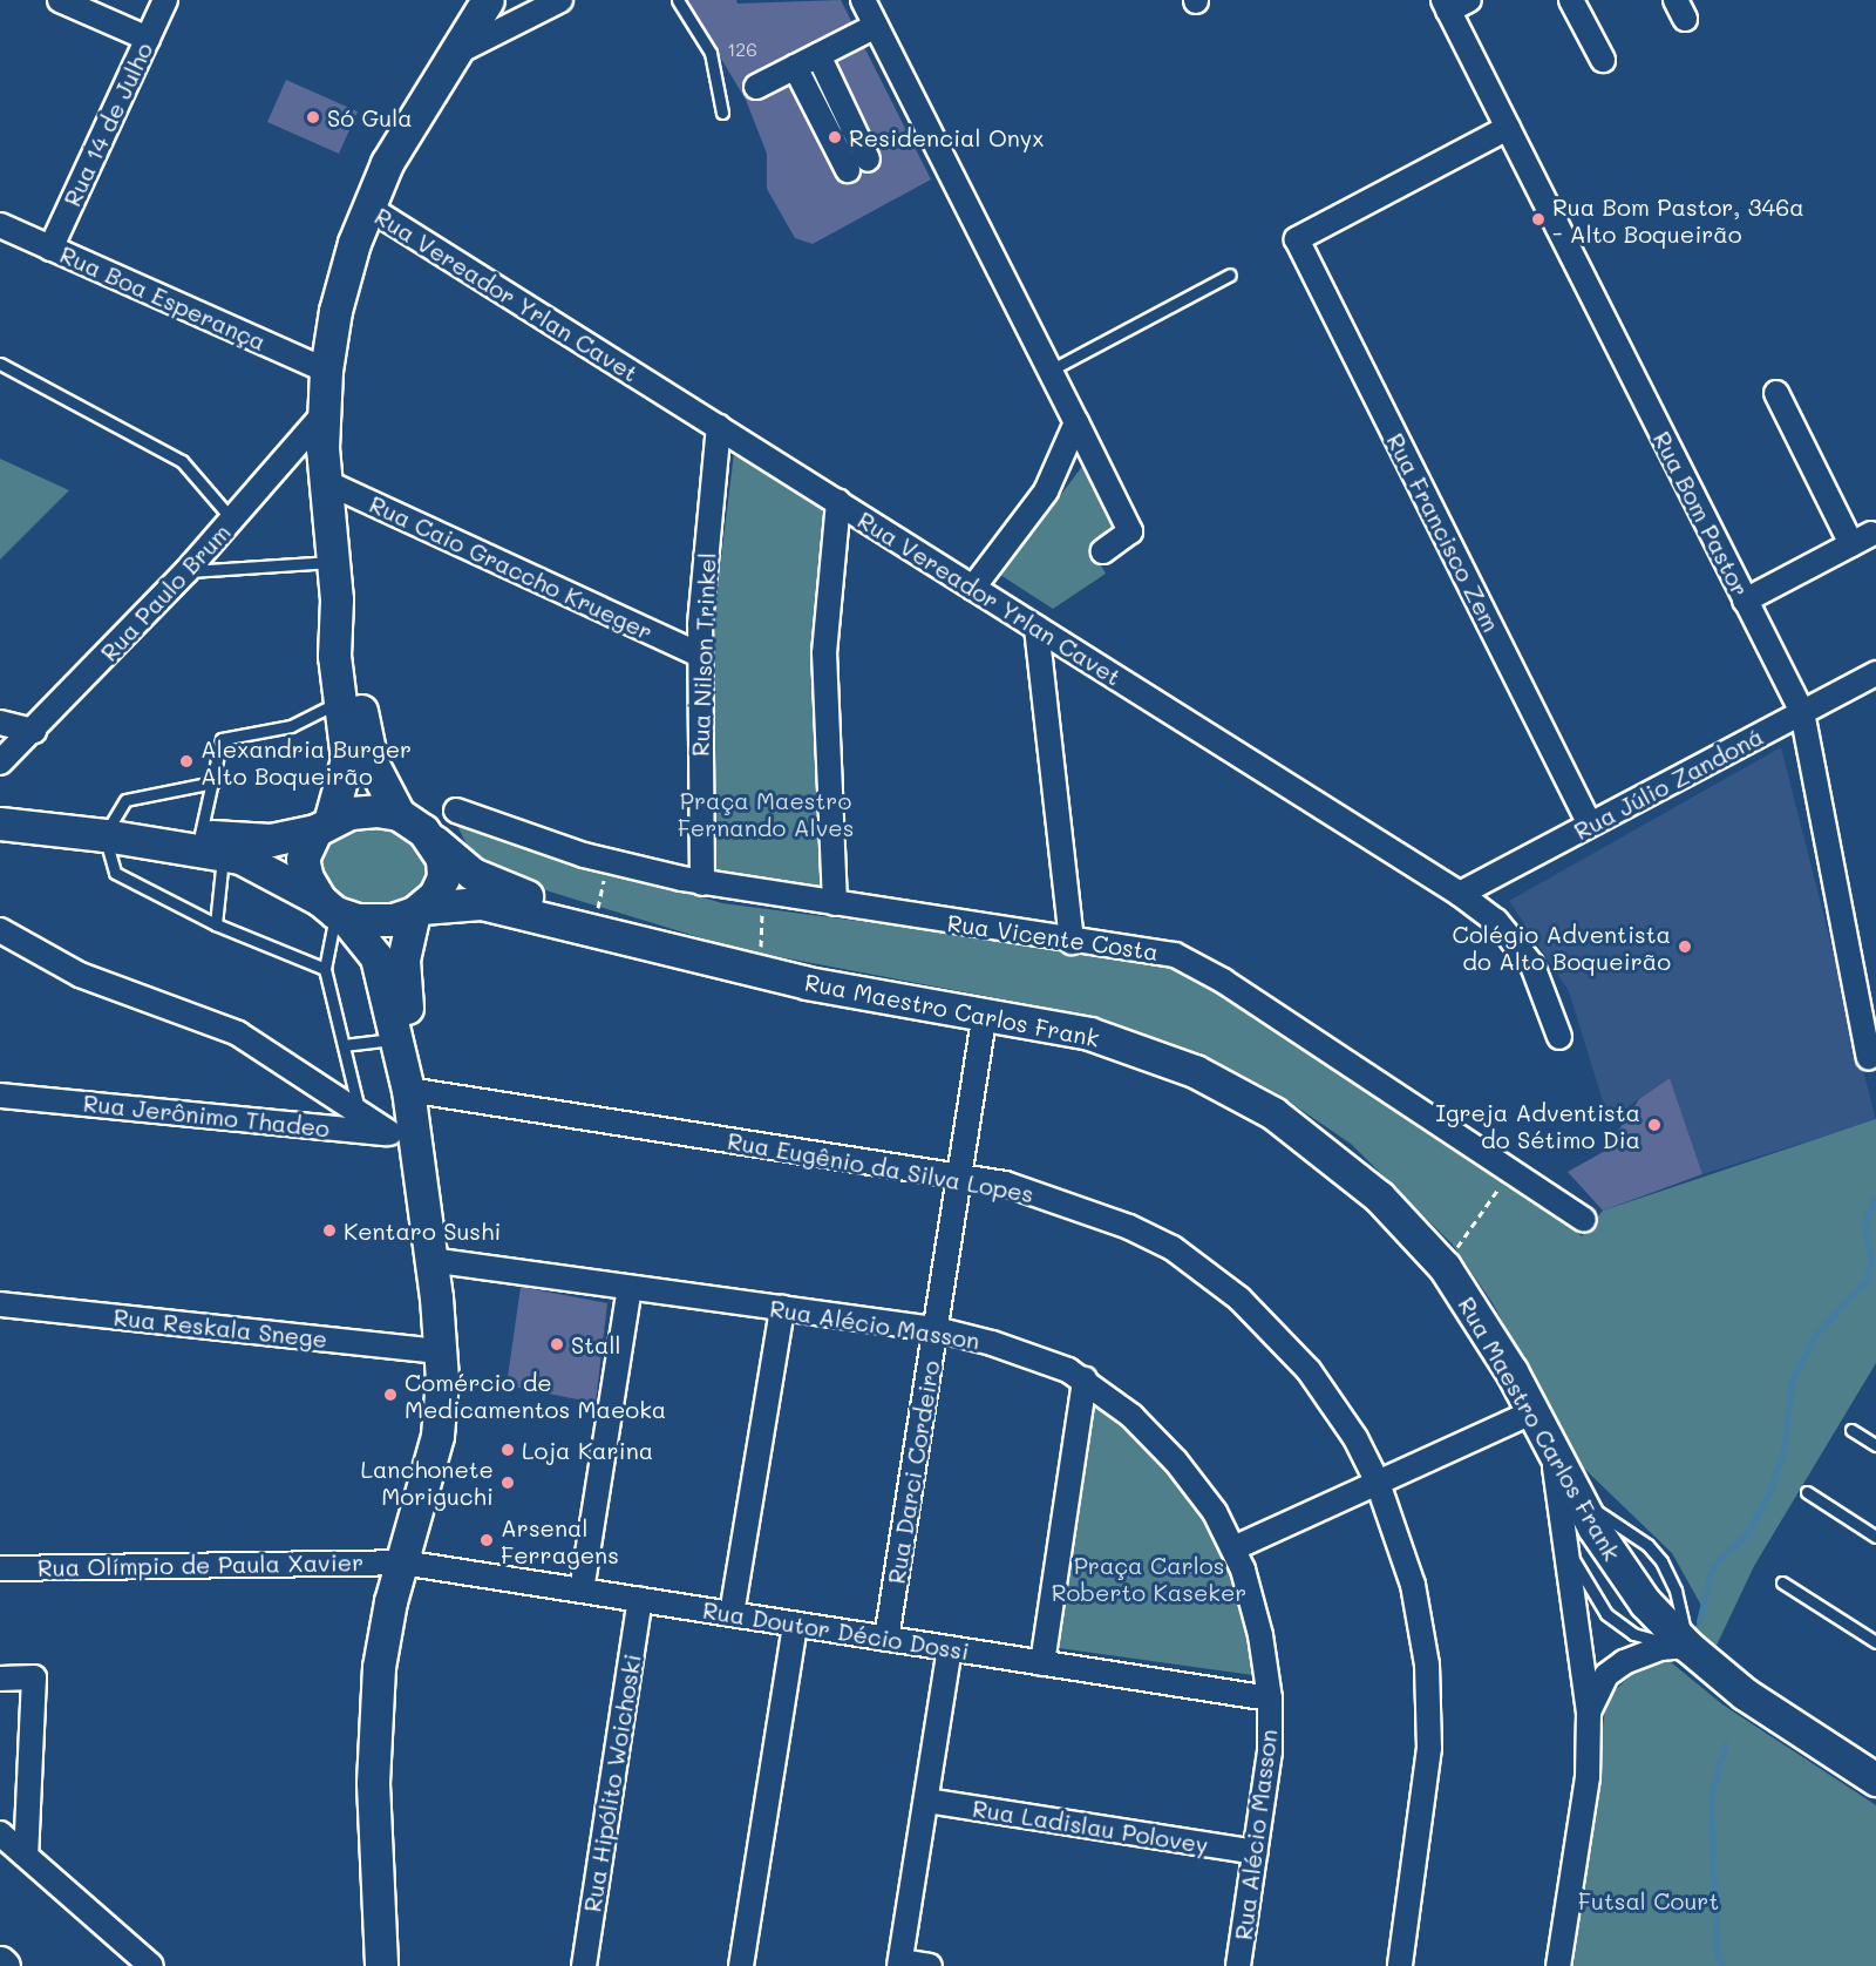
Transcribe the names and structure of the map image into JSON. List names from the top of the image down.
{
  "streets": {
    "main road": ["Rua Maestro Carlos Frank"],
    "street": [
      "Rua 14 de Julho",
      "Rua Vereador Yrlan Cavet",
      "Rua Boa Esperança",
      "Rua Bom Pastor",
      "Rua Francisco Zem",
      "Rua Caio Graccho Krueger",
      "Rua Paulo Brum",
      "Rua Nilson Trinkel",
      "Rua Júlio Zandoná",
      "Rua Vicente Costa",
      "Rua Jerônimo Thadeo",
      "Rua Eugênio da Silva Lopes",
      "Rua Alécio Masson",
      "Rua Reskala Snege",
      "Rua Darci Cordeiro",
      "Rua Olímpio de Paula Xavier",
      "Rua Doutor Décio Dossi",
      "Rua Hipólito Woichoski",
      "Rua Ladislau Polovey"
    ]
  },
  "crossings": [
    ["Rua 14 de Julho", "Rua Boa Esperança"],
    ["Rua Vereador Yrlan Cavet", "Rua Nilson Trinkel"],
    ["Rua Vereador Yrlan Cavet", "Rua Júlio Zandoná"],
    ["Rua Bom Pastor", "Rua Francisco Zem"],
    ["Rua Bom Pastor", "Rua Júlio Zandoná"],
    ["Rua Francisco Zem", "Rua Júlio Zandoná"],
    ["Rua Caio Graccho Krueger", "Rua Nilson Trinkel"],
    ["Rua Nilson Trinkel", "Rua Vicente Costa"],
    ["Rua Maestro Carlos Frank", "Rua Darci Cordeiro"],
    ["Rua Eugênio da Silva Lopes", "Rua Darci Cordeiro"],
    ["Rua Alécio Masson", "Rua Darci Cordeiro"],
    ["Rua Alécio Masson", "Rua Doutor Décio Dossi"],
    ["Rua Alécio Masson", "Rua Ladislau Polovey"],
    ["Rua Darci Cordeiro", "Rua Doutor Décio Dossi"],
    ["Rua Olímpio de Paula Xavier", "Rua Doutor Décio Dossi"],
    ["Rua Doutor Décio Dossi", "Rua Hipólito Woichoski"]
  ],
  "parks": ["Praça Maestro Fernando Alves", "Praça Carlos Roberto Kaseker", "Futsal Court"],
  "places": [
    "Só Gula",
    "Residencial Onyx",
    "Rua Bom Pastor, 346a - Alto Boqueirão",
    "Alexandria Burger Alto Boqueirão",
    "Colégio Adventista do Alto Boqueirão",
    "Igreja Adventista do Sétimo Dia",
    "Kentaro Sushi",
    "Stall",
    "Comércio de Medicamentos Maeoka",
    "Loja Karina",
    "Lanchonete Moriguchi",
    "Arsenal Ferragens"
  ],
  "house_numbers": ["126"]
}
